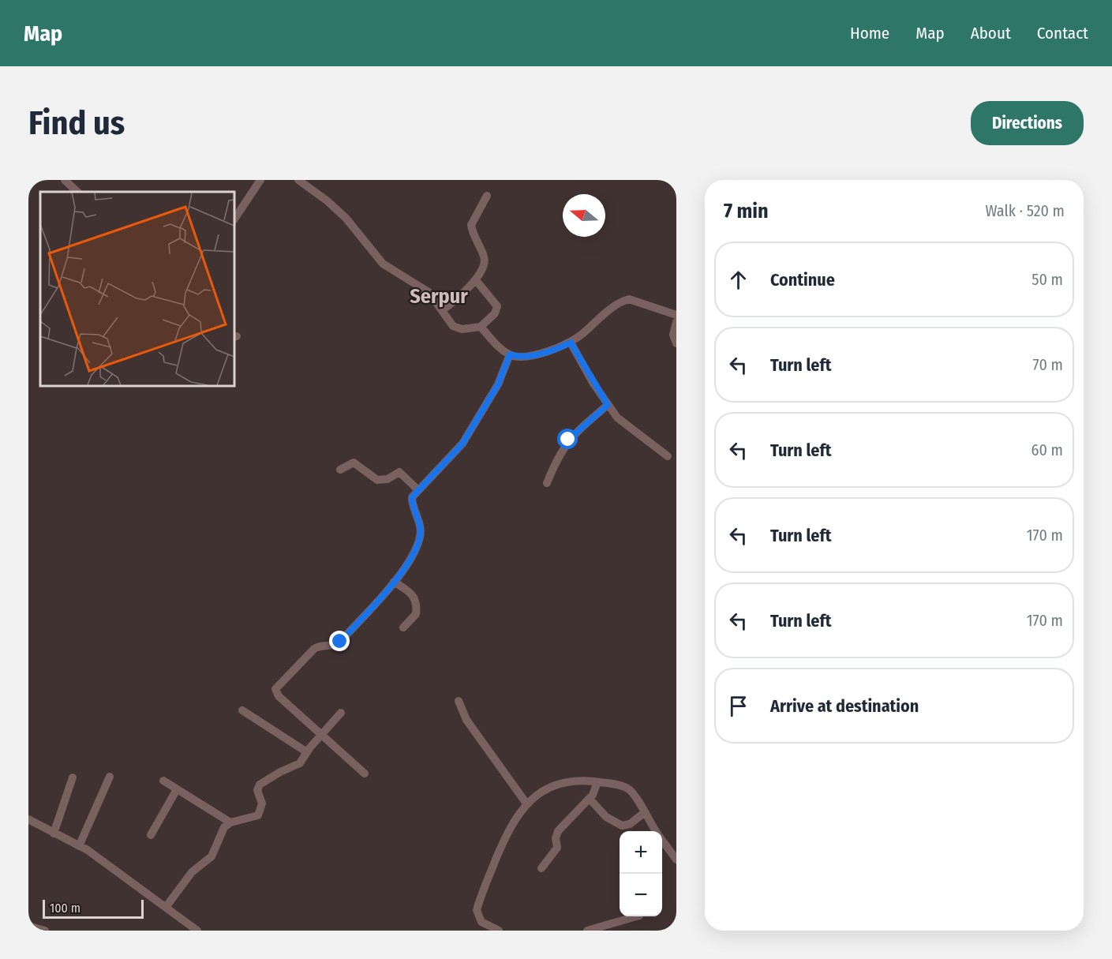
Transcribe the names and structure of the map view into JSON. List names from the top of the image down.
{
  "districts": ["Serpur"],
  "scale_bar": "100 m",
  "north": "left",
  "page": {
    "header": "Map",
    "nav": [
      "Home",
      "Map",
      "About",
      "Contact"
    ],
    "buttons": "Directions",
    "title": "Find us",
    "heading": ["7 min", "Walk · 520 m"],
    "list": [
      ["Continue", "50 m"],
      ["Turn left", "70 m"],
      ["Turn left", "60 m"],
      ["Turn left", "170 m"],
      ["Turn left", "170 m"],
      "Arrive at destination"
    ],
    "map_buttons": ["+", "−"],
    "scale": "100 m"
  }
}
